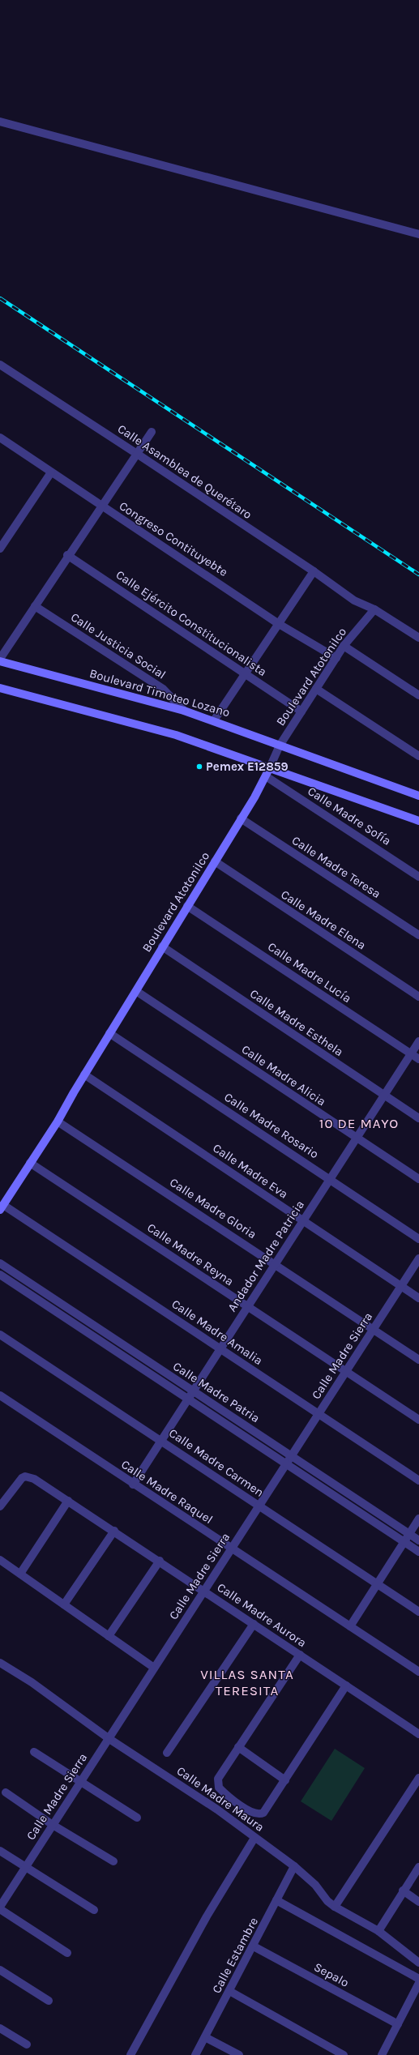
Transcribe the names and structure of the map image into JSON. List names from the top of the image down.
{
  "streets": {
    "main road": ["Boulevard Atotonilco", "Boulevard Timoteo Lozano"],
    "street": [
      "Calle Asamblea de Querétaro",
      "Congreso Contituyebte",
      "Calle Ejército Constitucionalista",
      "Calle Justicia Social",
      "Calle Madre Sofía",
      "Calle Madre Teresa",
      "Calle Madre Elena",
      "Calle Madre Lucía",
      "Calle Madre Esthela",
      "Calle Madre Alicia",
      "Calle Madre Rosario",
      "Calle Madre Eva",
      "Calle Madre Gloria",
      "Calle Madre Reyna",
      "Andador Madre Patricia",
      "Calle Madre Amalia",
      "Calle Madre Sierra",
      "Calle Madre Patria",
      "Calle Madre Carmen",
      "Calle Madre Raquel",
      "Calle Madre Aurora",
      "Calle Madre Maura",
      "Calle Estambre",
      "Sepalo"
    ]
  },
  "crossings": [
    ["Calle Asamblea de Querétaro", "Boulevard Atotonilco"],
    ["Congreso Contituyebte", "Boulevard Atotonilco"],
    ["Calle Ejército Constitucionalista", "Boulevard Atotonilco"],
    ["Calle Justicia Social", "Boulevard Timoteo Lozano"],
    ["Boulevard Atotonilco", "Boulevard Timoteo Lozano"],
    ["Boulevard Atotonilco", "Calle Madre Sofía"],
    ["Boulevard Atotonilco", "Calle Madre Teresa"],
    ["Boulevard Atotonilco", "Calle Madre Elena"],
    ["Boulevard Atotonilco", "Calle Madre Lucía"],
    ["Boulevard Atotonilco", "Calle Madre Esthela"],
    ["Boulevard Atotonilco", "Calle Madre Alicia"],
    ["Boulevard Atotonilco", "Calle Madre Rosario"],
    ["Boulevard Atotonilco", "Calle Madre Eva"],
    ["Boulevard Atotonilco", "Calle Madre Gloria"],
    ["Boulevard Atotonilco", "Calle Madre Reyna"],
    ["Boulevard Atotonilco", "Calle Madre Amalia"],
    ["Calle Madre Lucía", "Andador Madre Patricia"],
    ["Calle Madre Esthela", "Andador Madre Patricia"],
    ["Calle Madre Alicia", "Andador Madre Patricia"],
    ["Calle Madre Rosario", "Andador Madre Patricia"],
    ["Calle Madre Eva", "Andador Madre Patricia"],
    ["Calle Madre Eva", "Calle Madre Sierra"],
    ["Calle Madre Gloria", "Andador Madre Patricia"],
    ["Calle Madre Gloria", "Calle Madre Sierra"],
    ["Calle Madre Reyna", "Andador Madre Patricia"],
    ["Calle Madre Reyna", "Calle Madre Sierra"],
    ["Andador Madre Patricia", "Calle Madre Amalia"],
    ["Andador Madre Patricia", "Calle Madre Patria"],
    ["Andador Madre Patricia", "Calle Madre Carmen"],
    ["Andador Madre Patricia", "Calle Madre Raquel"],
    ["Calle Madre Amalia", "Calle Madre Sierra"],
    ["Calle Madre Sierra", "Calle Madre Patria"],
    ["Calle Madre Sierra", "Calle Madre Carmen"],
    ["Calle Madre Sierra", "Calle Madre Raquel"],
    ["Calle Madre Sierra", "Calle Madre Aurora"],
    ["Calle Madre Sierra", "Calle Madre Maura"],
    ["Calle Madre Maura", "Calle Estambre"],
    ["Calle Estambre", "Sepalo"]
  ],
  "districts": ["10 DE MAYO", "VILLAS SANTA TERESITA"],
  "places": ["Pemex E12859"]
}
